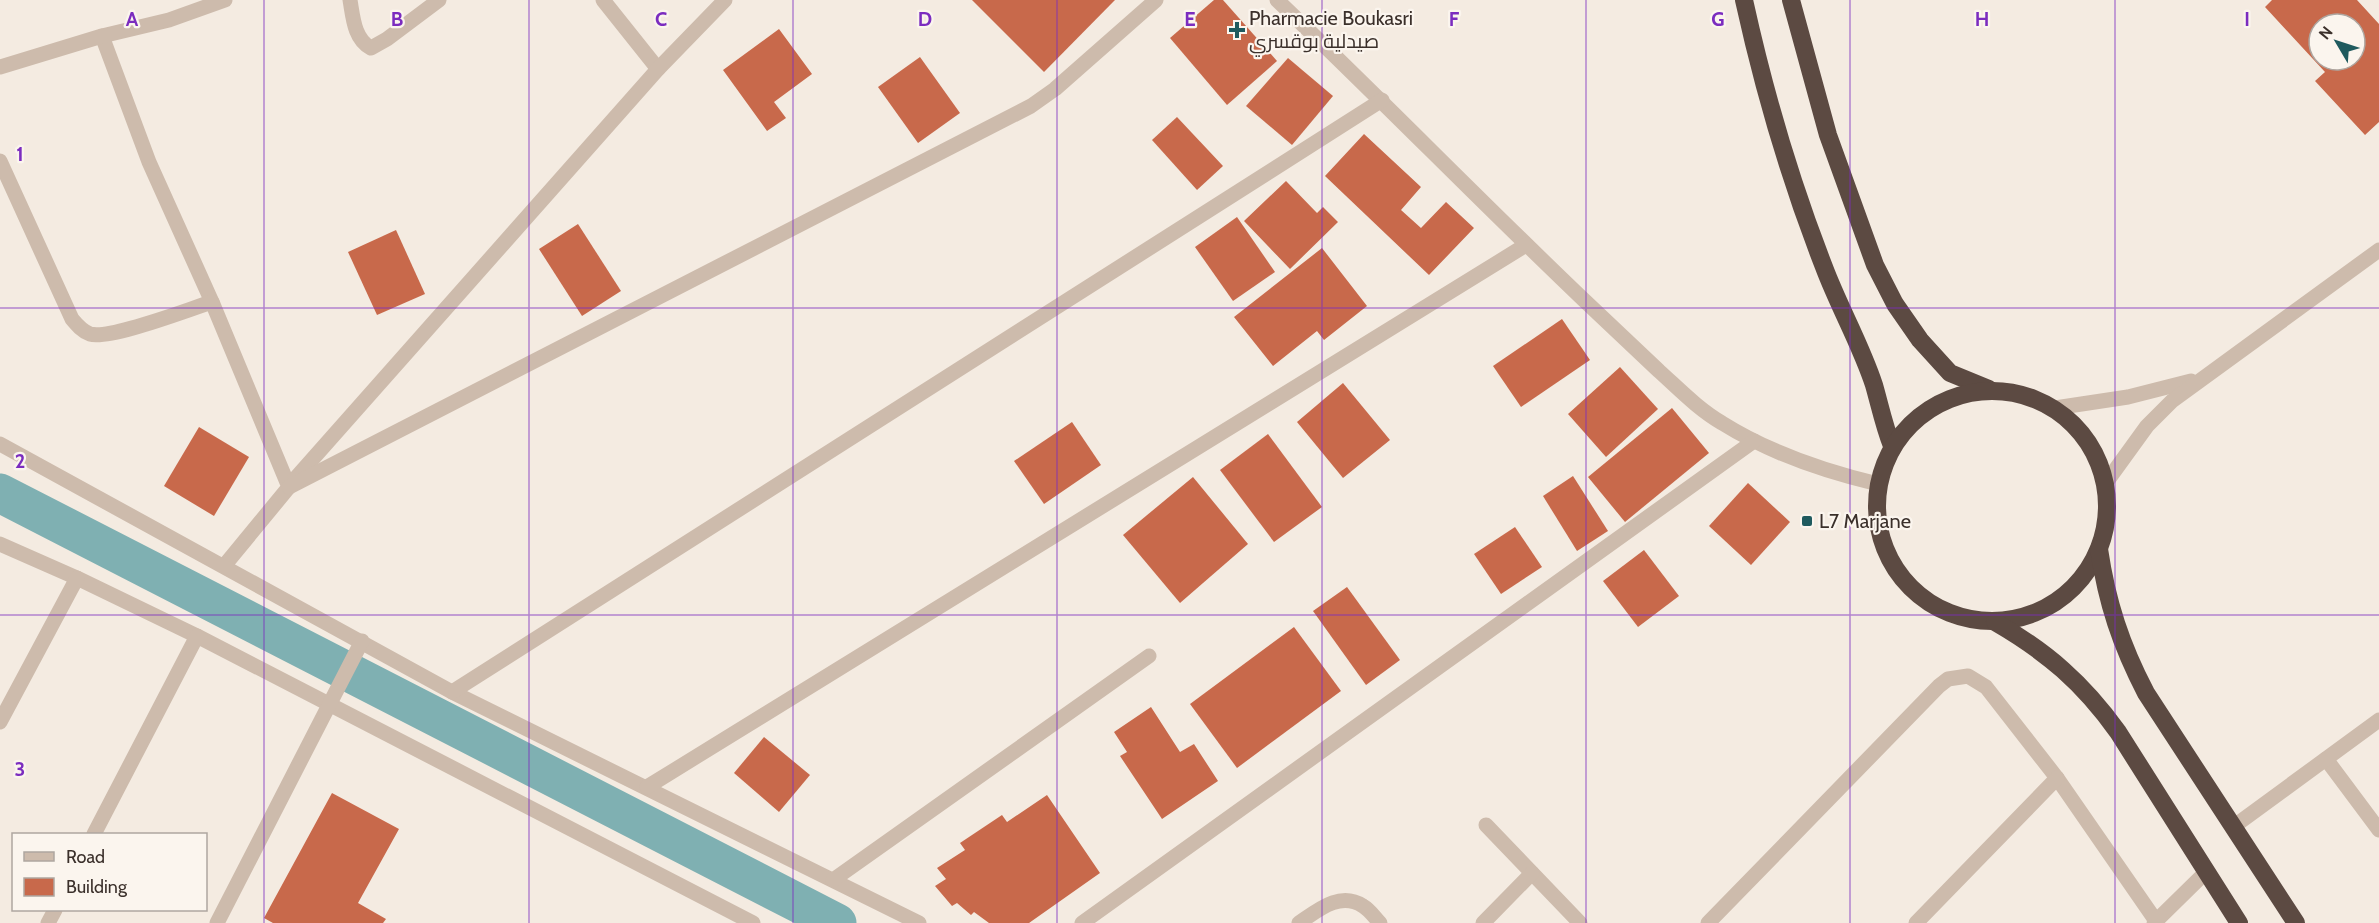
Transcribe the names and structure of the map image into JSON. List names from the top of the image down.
{
  "places": {
    "health": ["Pharmacie Boukasri صيدلية بوقسري"],
    "transit": ["L7 Marjane"]
  },
  "legend": ["Road", "Building"],
  "north": "top left",
  "grid": {
    "columns": [
      "A",
      "B",
      "C",
      "D",
      "E",
      "F",
      "G",
      "H",
      "I"
    ],
    "rows": ["1", "2", "3"]
  }
}
